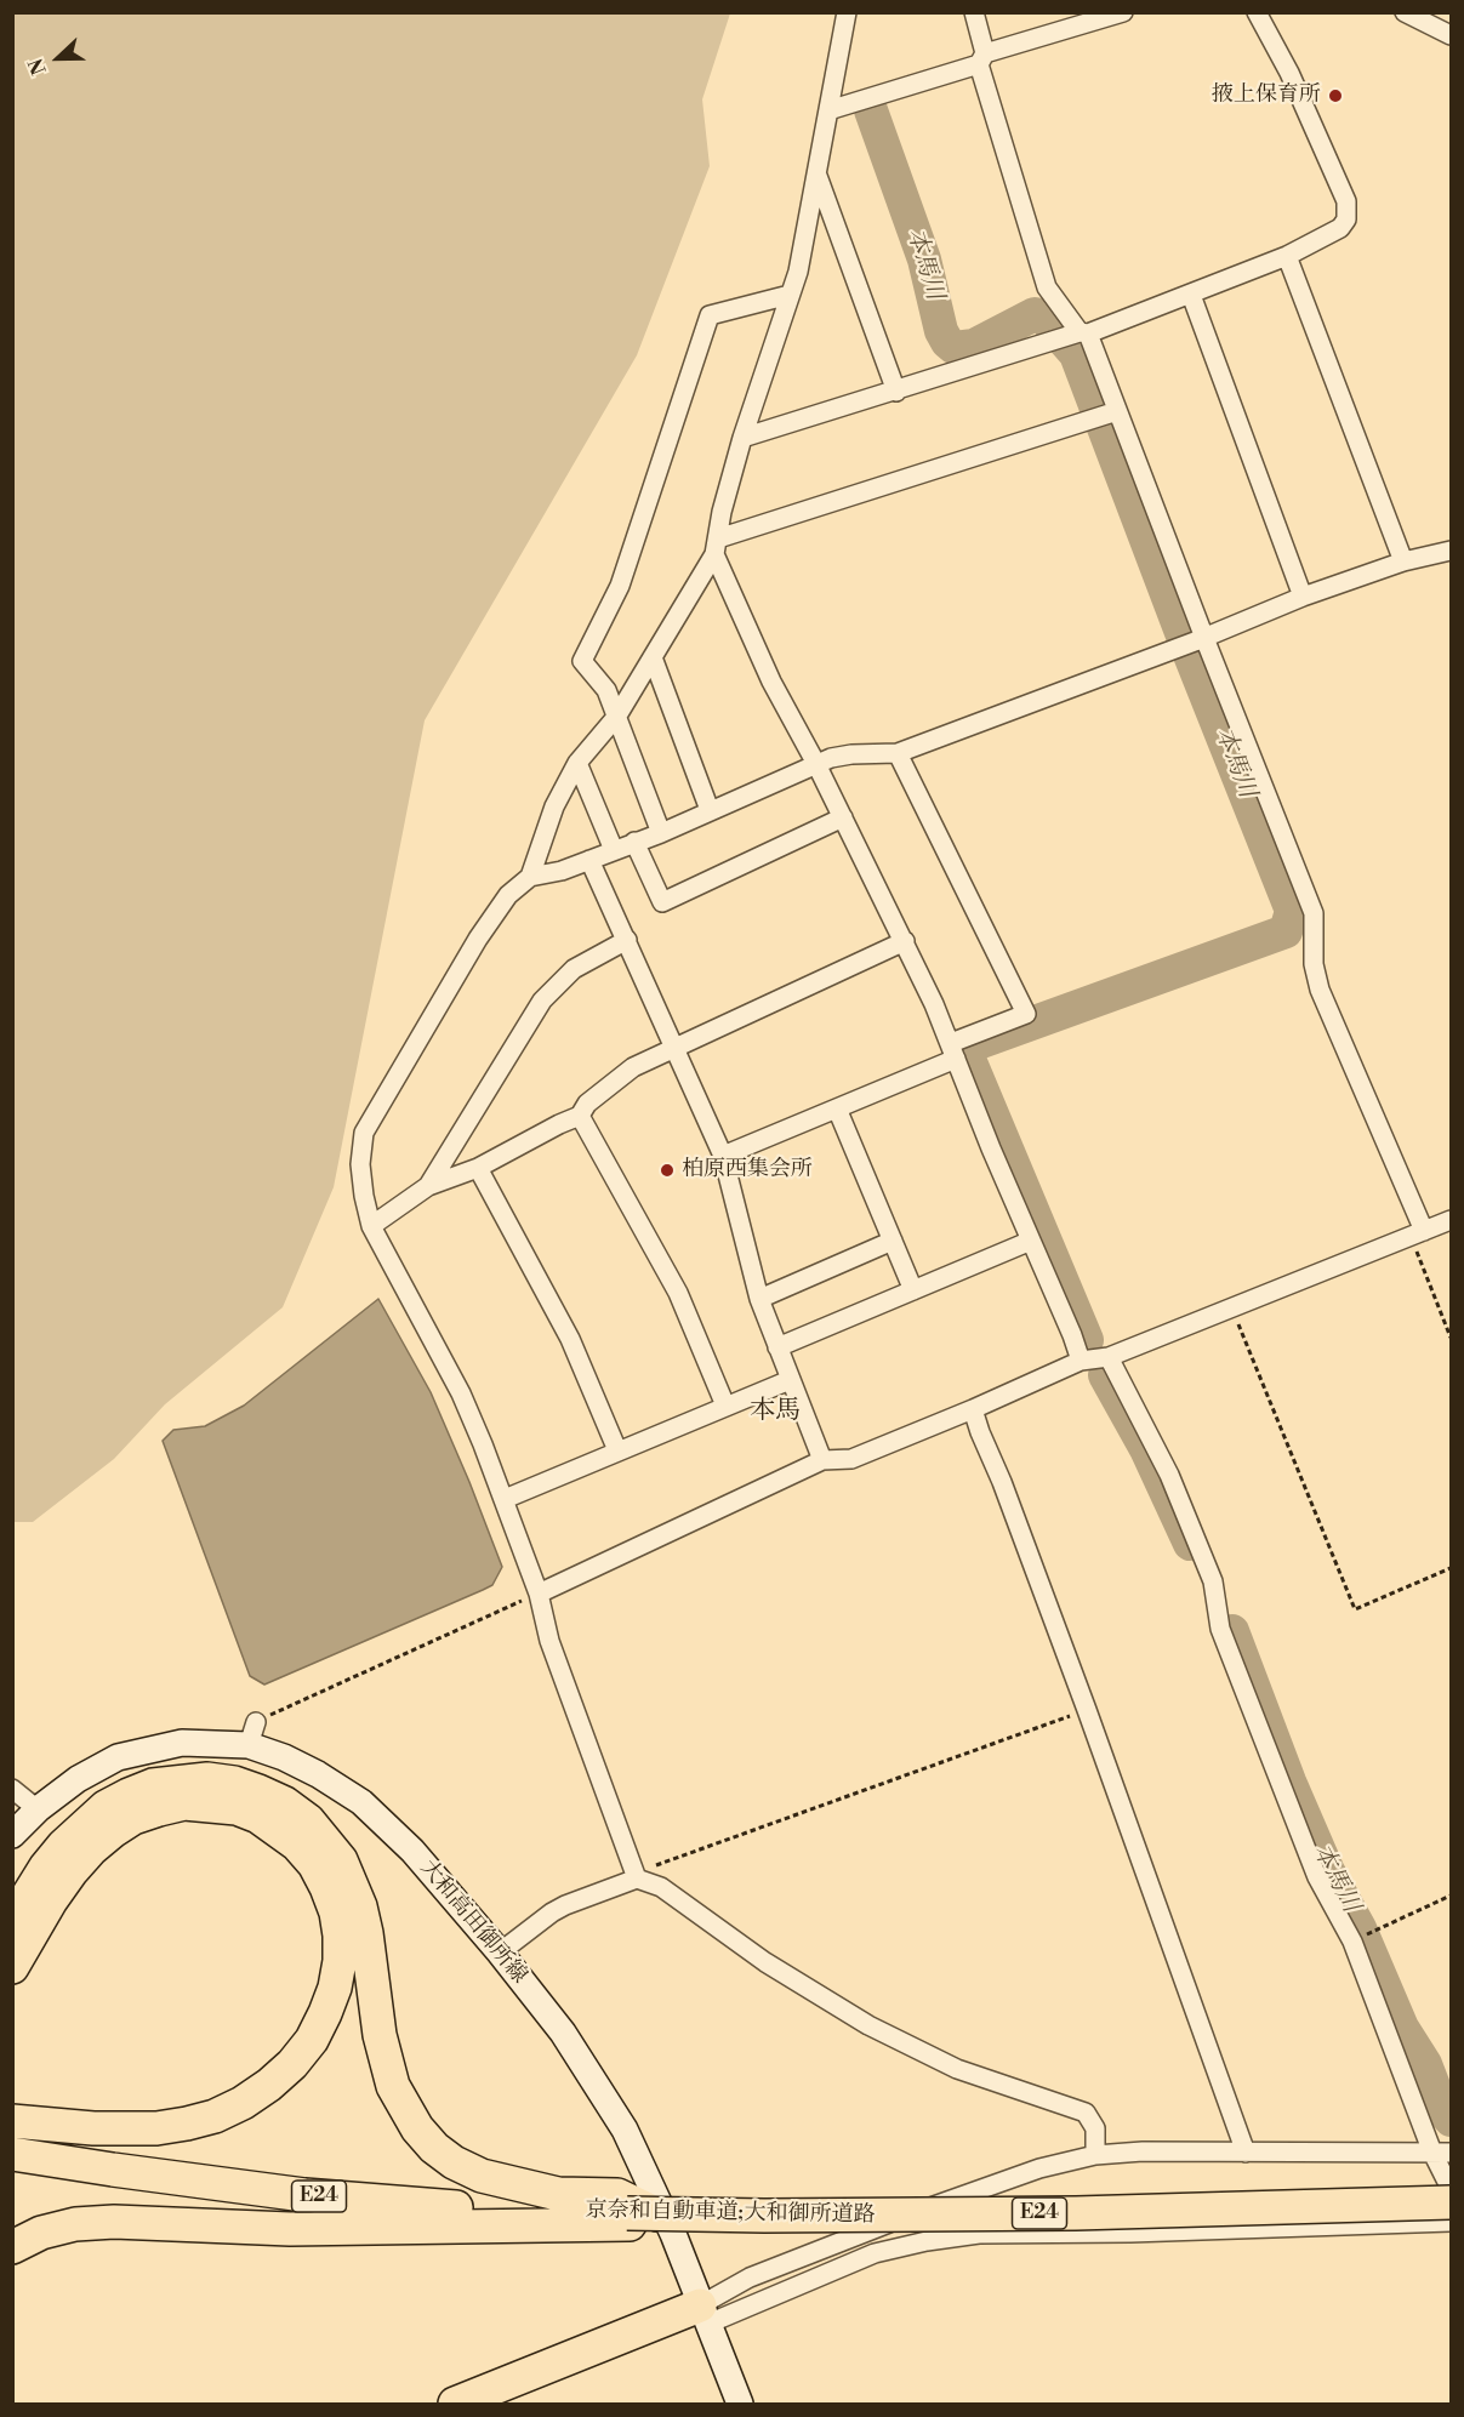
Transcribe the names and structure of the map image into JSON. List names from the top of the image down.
{
  "streets": {
    "highway": ["E24", "京奈和自動車道;大和御所道路"],
    "main road": ["大和高田御所線"]
  },
  "districts": ["本馬"],
  "water": ["本馬川"],
  "places": ["掖上保育所", "柏原西集会所"],
  "north": "left"
}
